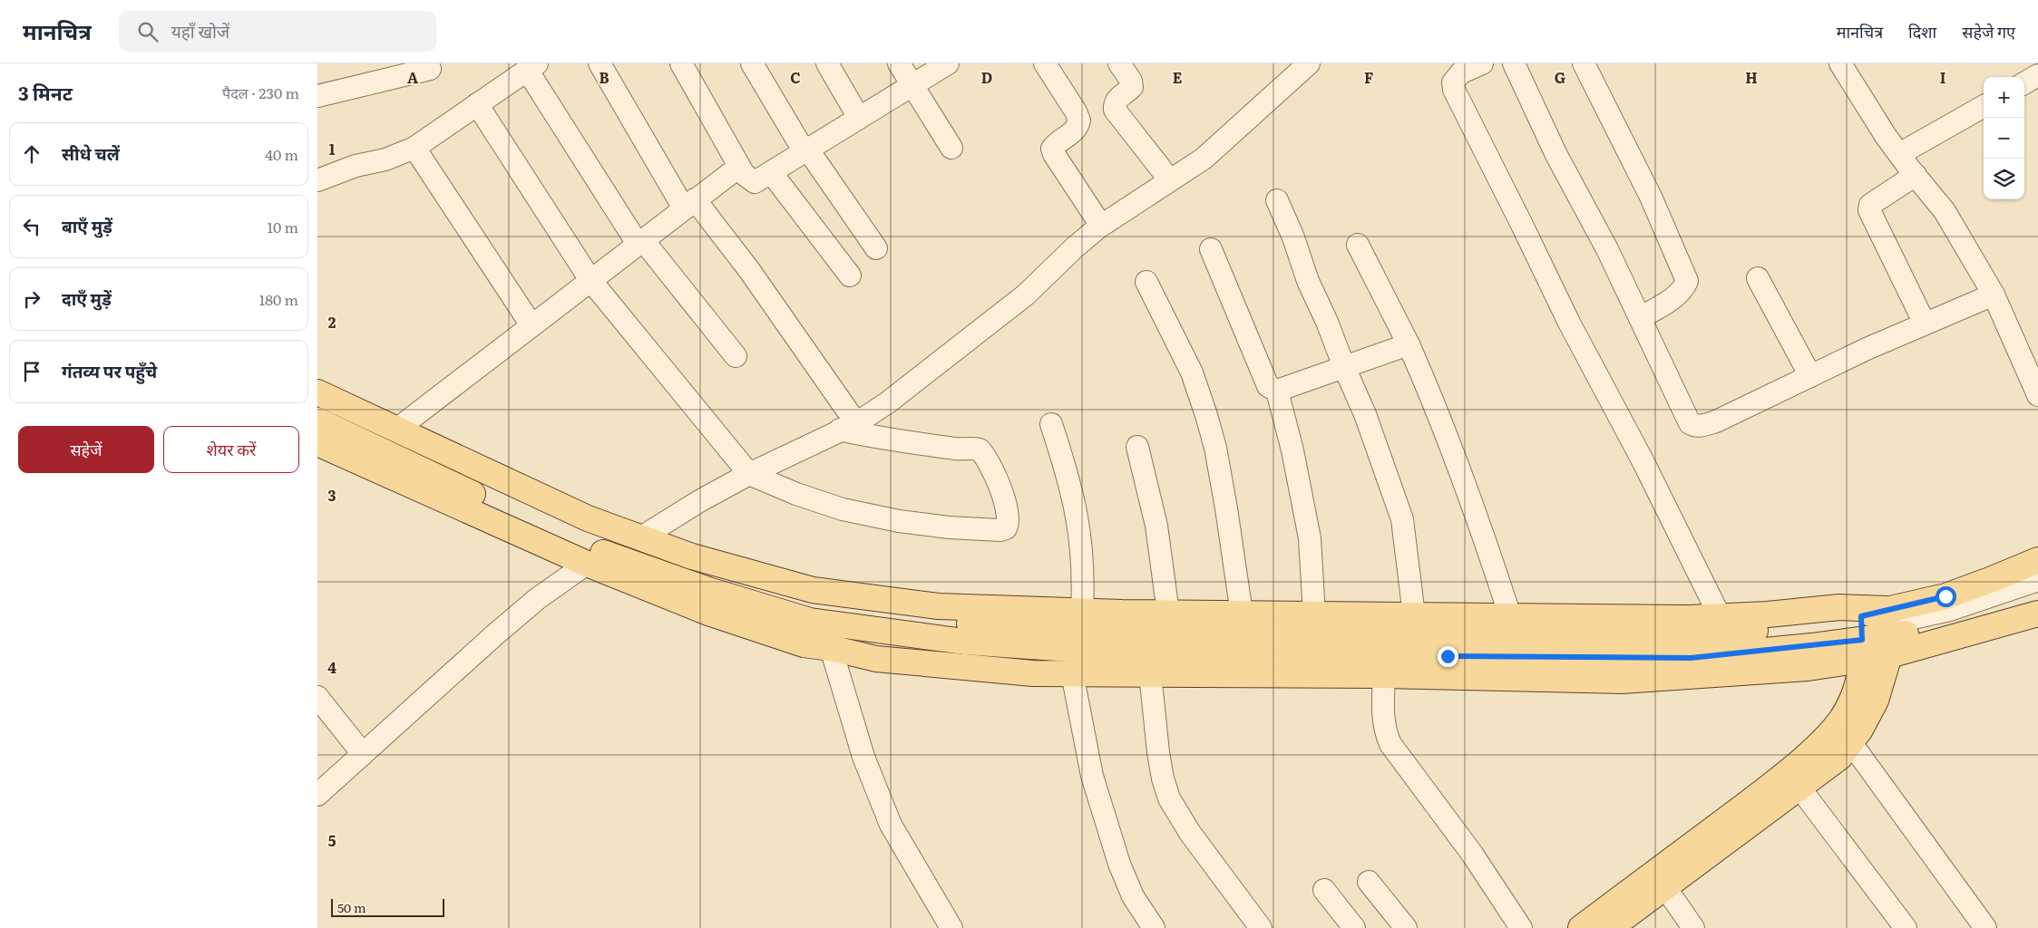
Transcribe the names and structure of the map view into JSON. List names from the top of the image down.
{
  "scale_bar": "50 m",
  "page": {
    "header": "मानचित्र",
    "search": "यहाँ खोजें",
    "nav": ["मानचित्र", "दिशा", "सहेजे गए"],
    "heading": ["3 मिनट", "पैदल · 230 m"],
    "map_buttons": ["+", "−"],
    "list": [
      ["सीधे चलें", "40 m"],
      ["बाएँ मुड़ें", "10 m"],
      ["दाएँ मुड़ें", "180 m"],
      "गंतव्य पर पहुँचे"
    ],
    "buttons": ["सहेजें", "शेयर करें"],
    "scale": "50 m"
  },
  "grid": {
    "columns": [
      "A",
      "B",
      "C",
      "D",
      "E",
      "F",
      "G",
      "H",
      "I"
    ],
    "rows": [
      "1",
      "2",
      "3",
      "4",
      "5"
    ]
  }
}
